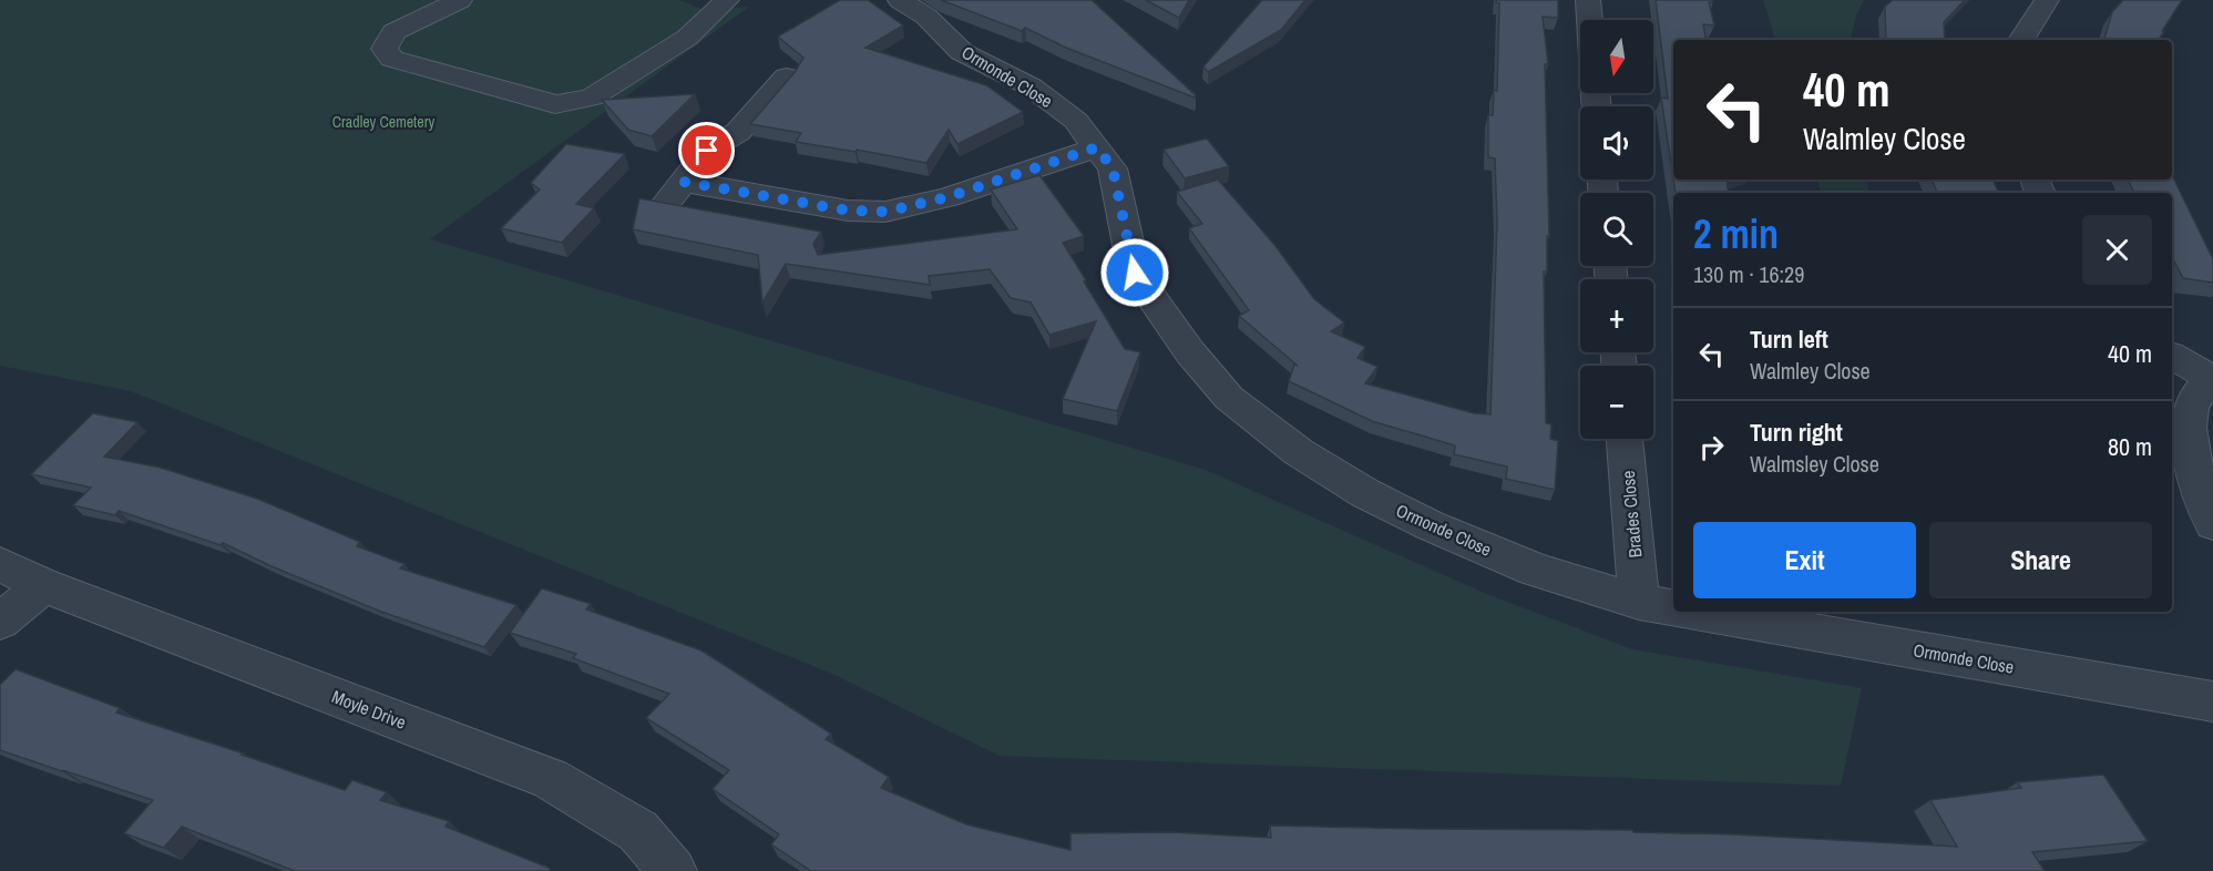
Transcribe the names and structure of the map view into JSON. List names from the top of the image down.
{
  "streets": {
    "street": ["Ormonde Close", "Brades Close", "Moyle Drive"]
  },
  "crossings": [
    ["Ormonde Close", "Brades Close"]
  ],
  "parks": ["Cradley Cemetery"],
  "north": "bottom",
  "page": {
    "map_buttons": ["+", "−"],
    "turn": ["40 m", "Walmley Close"],
    "heading": ["2 min", "130 m · 16:29"],
    "list": [
      {
        "name": "Turn left",
        "note": "Walmley Close",
        "value": "40 m"
      },
      {
        "name": "Turn right",
        "note": "Walmsley Close",
        "value": "80 m"
      }
    ],
    "buttons": ["Exit", "Share"]
  }
}
